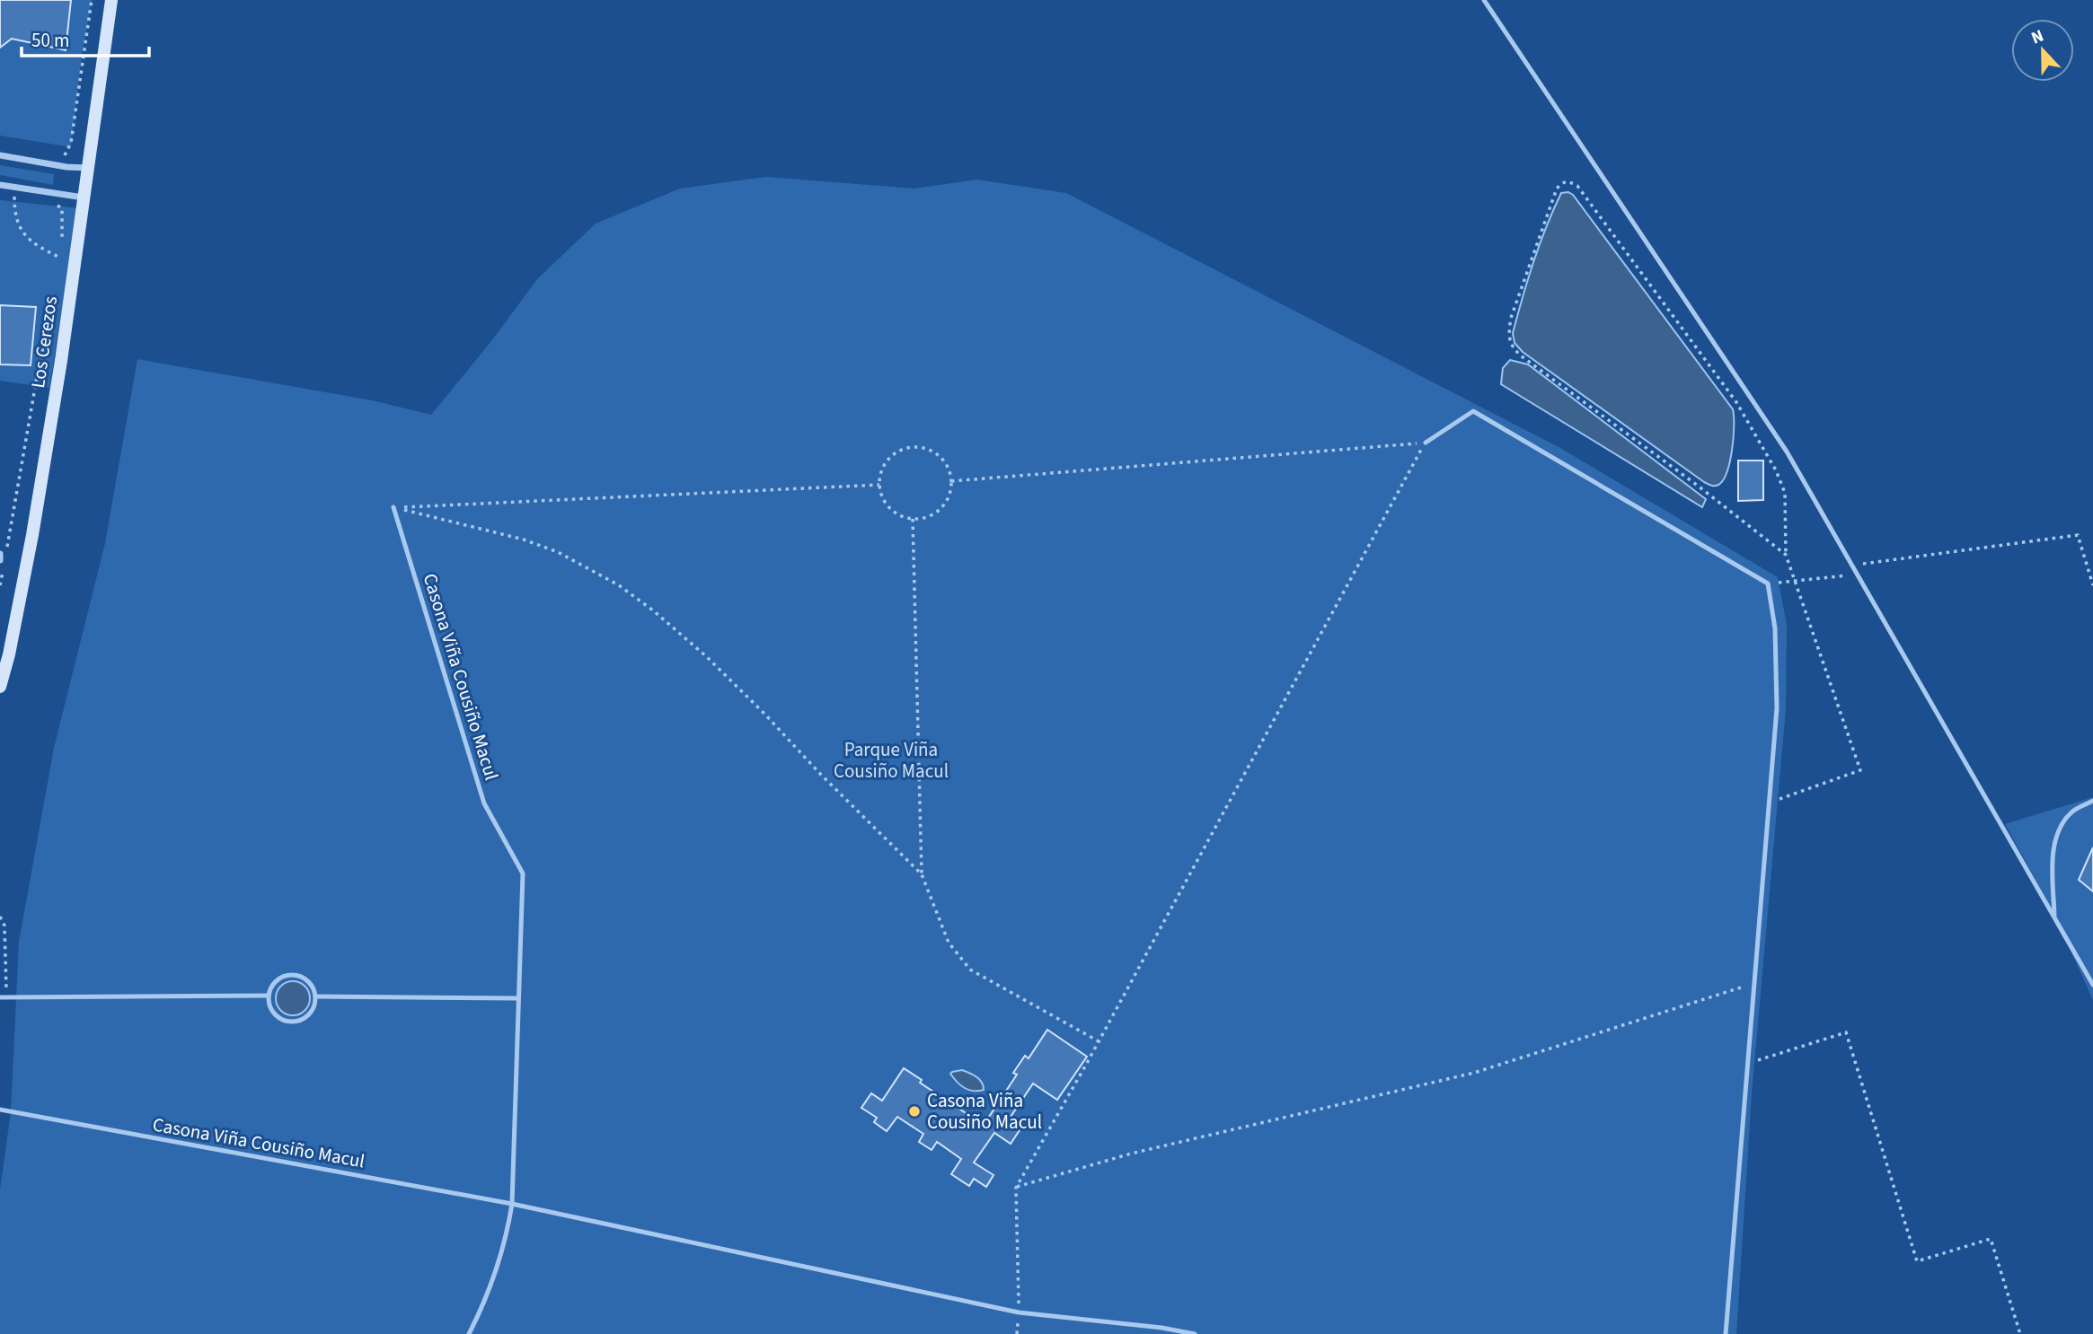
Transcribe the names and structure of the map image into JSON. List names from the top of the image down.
{
  "streets": {
    "street": ["Los Cerezos"],
    "lane": ["Casona Viña Cousiño Macul"]
  },
  "parks": ["Parque Viña Cousiño Macul"],
  "places": ["Casona Viña Cousiño Macul"],
  "scale_bar": "50 m",
  "north": "top"
}
